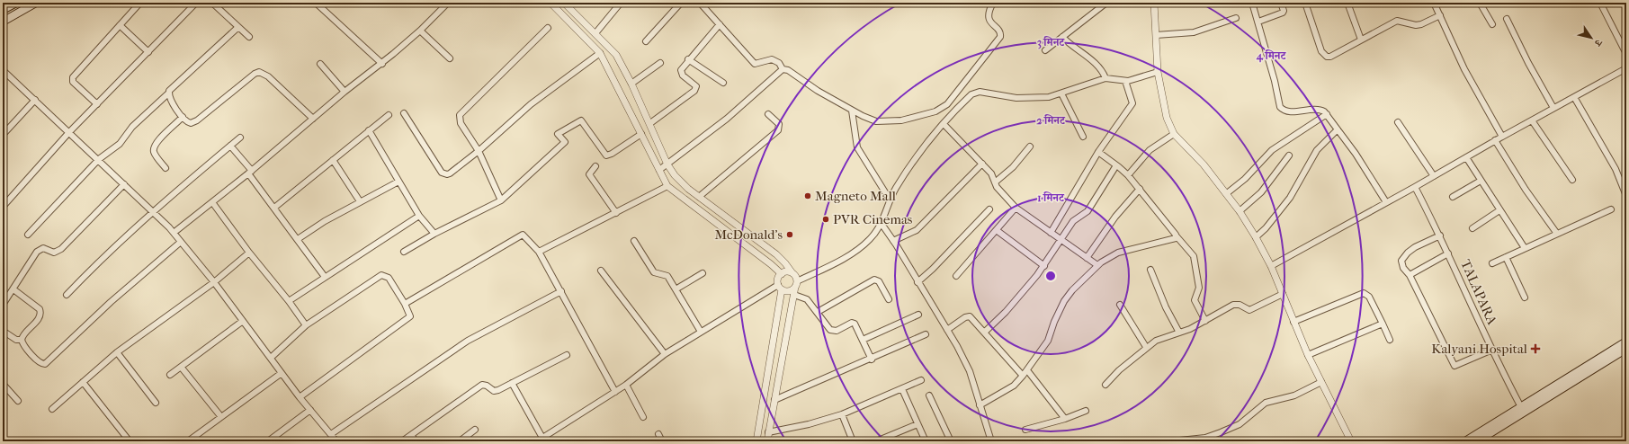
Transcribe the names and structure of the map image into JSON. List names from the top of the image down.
{
  "streets": {
    "street": ["TALAPARA"]
  },
  "places": {
    "other": ["Magneto Mall", "PVR Cinemas", "McDonald's"],
    "health": ["Kalyani Hospital"]
  },
  "north": "bottom right",
  "rings": [
    "3 मिनट",
    "4 मिनट",
    "2 मिनट",
    "1 मिनट"
  ]
}
